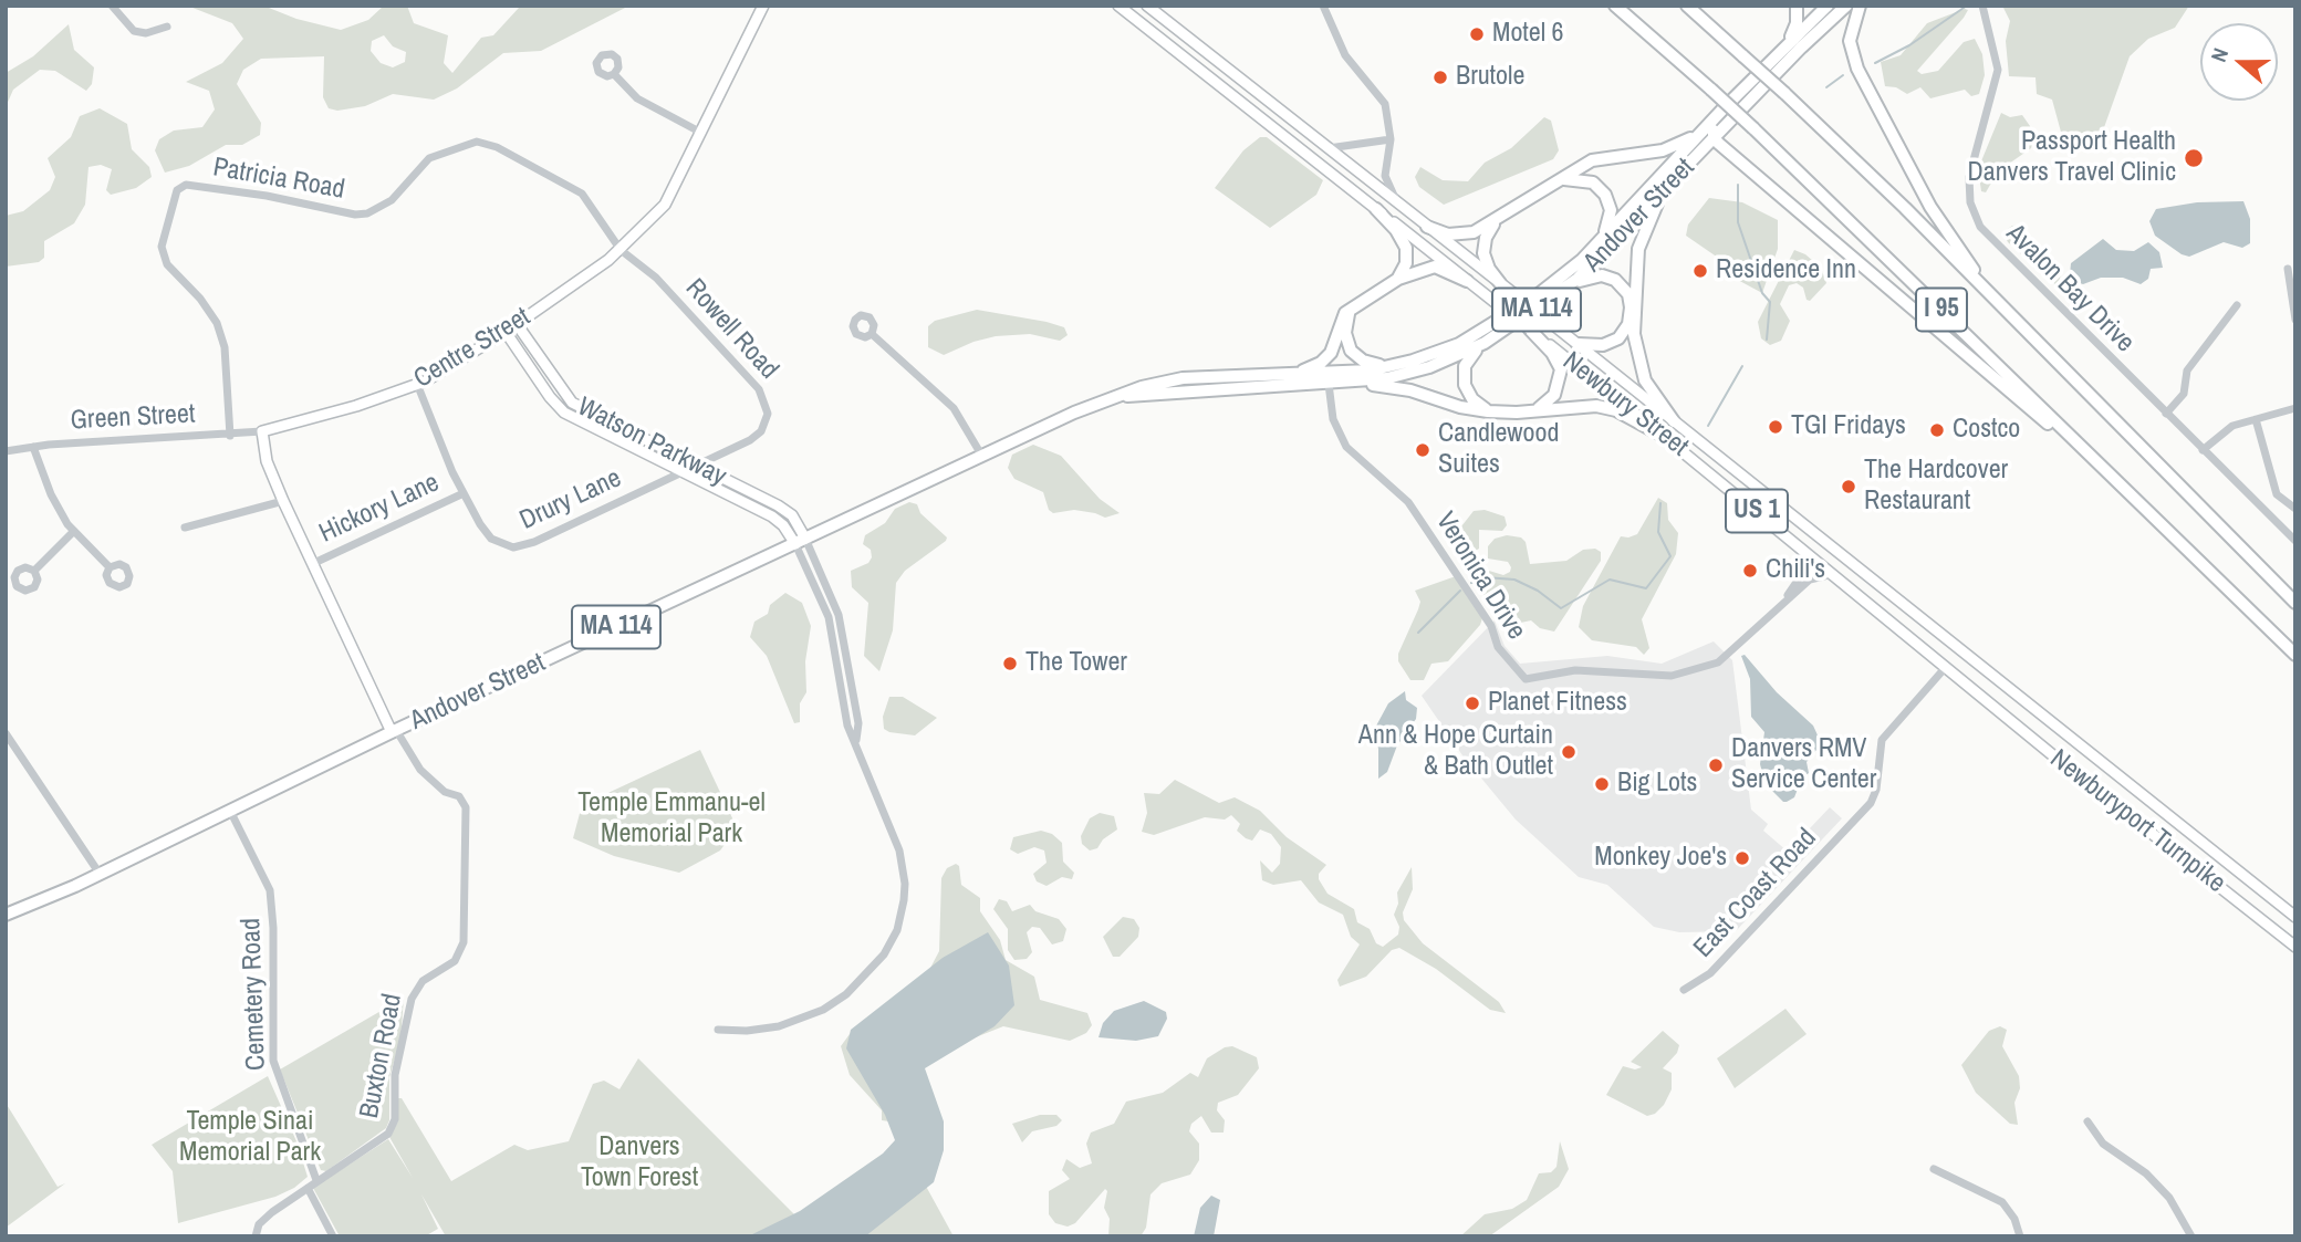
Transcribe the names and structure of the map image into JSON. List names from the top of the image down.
{
  "streets": {
    "highway": ["Andover Street", "MA 114", "I 95"],
    "main road": [
      "Centre Street",
      "Newbury Street",
      "Watson Parkway",
      "US 1",
      "Newburyport Turnpike"
    ],
    "street": [
      "Patricia Road",
      "Avalon Bay Drive",
      "Rowell Road",
      "Green Street",
      "Drury Lane",
      "Hickory Lane",
      "Veronica Drive",
      "East Coast Road",
      "Cemetery Road",
      "Buxton Road"
    ]
  },
  "crossings": [
    ["Patricia Road", "Rowell Road"],
    ["Patricia Road", "Centre Street"],
    ["Patricia Road", "Green Street"],
    ["Andover Street", "Watson Parkway"],
    ["Andover Street", "Veronica Drive"],
    ["Andover Street", "Cemetery Road"],
    ["Andover Street", "Buxton Road"],
    ["Rowell Road", "Centre Street"],
    ["Rowell Road", "Watson Parkway"],
    ["Rowell Road", "Drury Lane"],
    ["Centre Street", "Green Street"],
    ["Centre Street", "Watson Parkway"],
    ["Centre Street", "Drury Lane"],
    ["Newbury Street", "Newburyport Turnpike"],
    ["Newbury Street", "East Coast Road"],
    ["Watson Parkway", "Drury Lane"],
    ["Drury Lane", "Hickory Lane"],
    ["Cemetery Road", "Buxton Road"]
  ],
  "parks": ["Temple Emmanu-el Memorial Park", "Temple Sinai Memorial Park", "Danvers Town Forest"],
  "places": [
    "Motel 6",
    "Brutole",
    "Passport Health Danvers Travel Clinic",
    "Residence Inn",
    "TGI Fridays",
    "Costco",
    "Candlewood Suites",
    "The Hardcover Restaurant",
    "Chili's",
    "The Tower",
    "Planet Fitness",
    "Ann & Hope Curtain & Bath Outlet",
    "Danvers RMV Service Center",
    "Big Lots",
    "Monkey Joe's"
  ],
  "north": "left"
}
